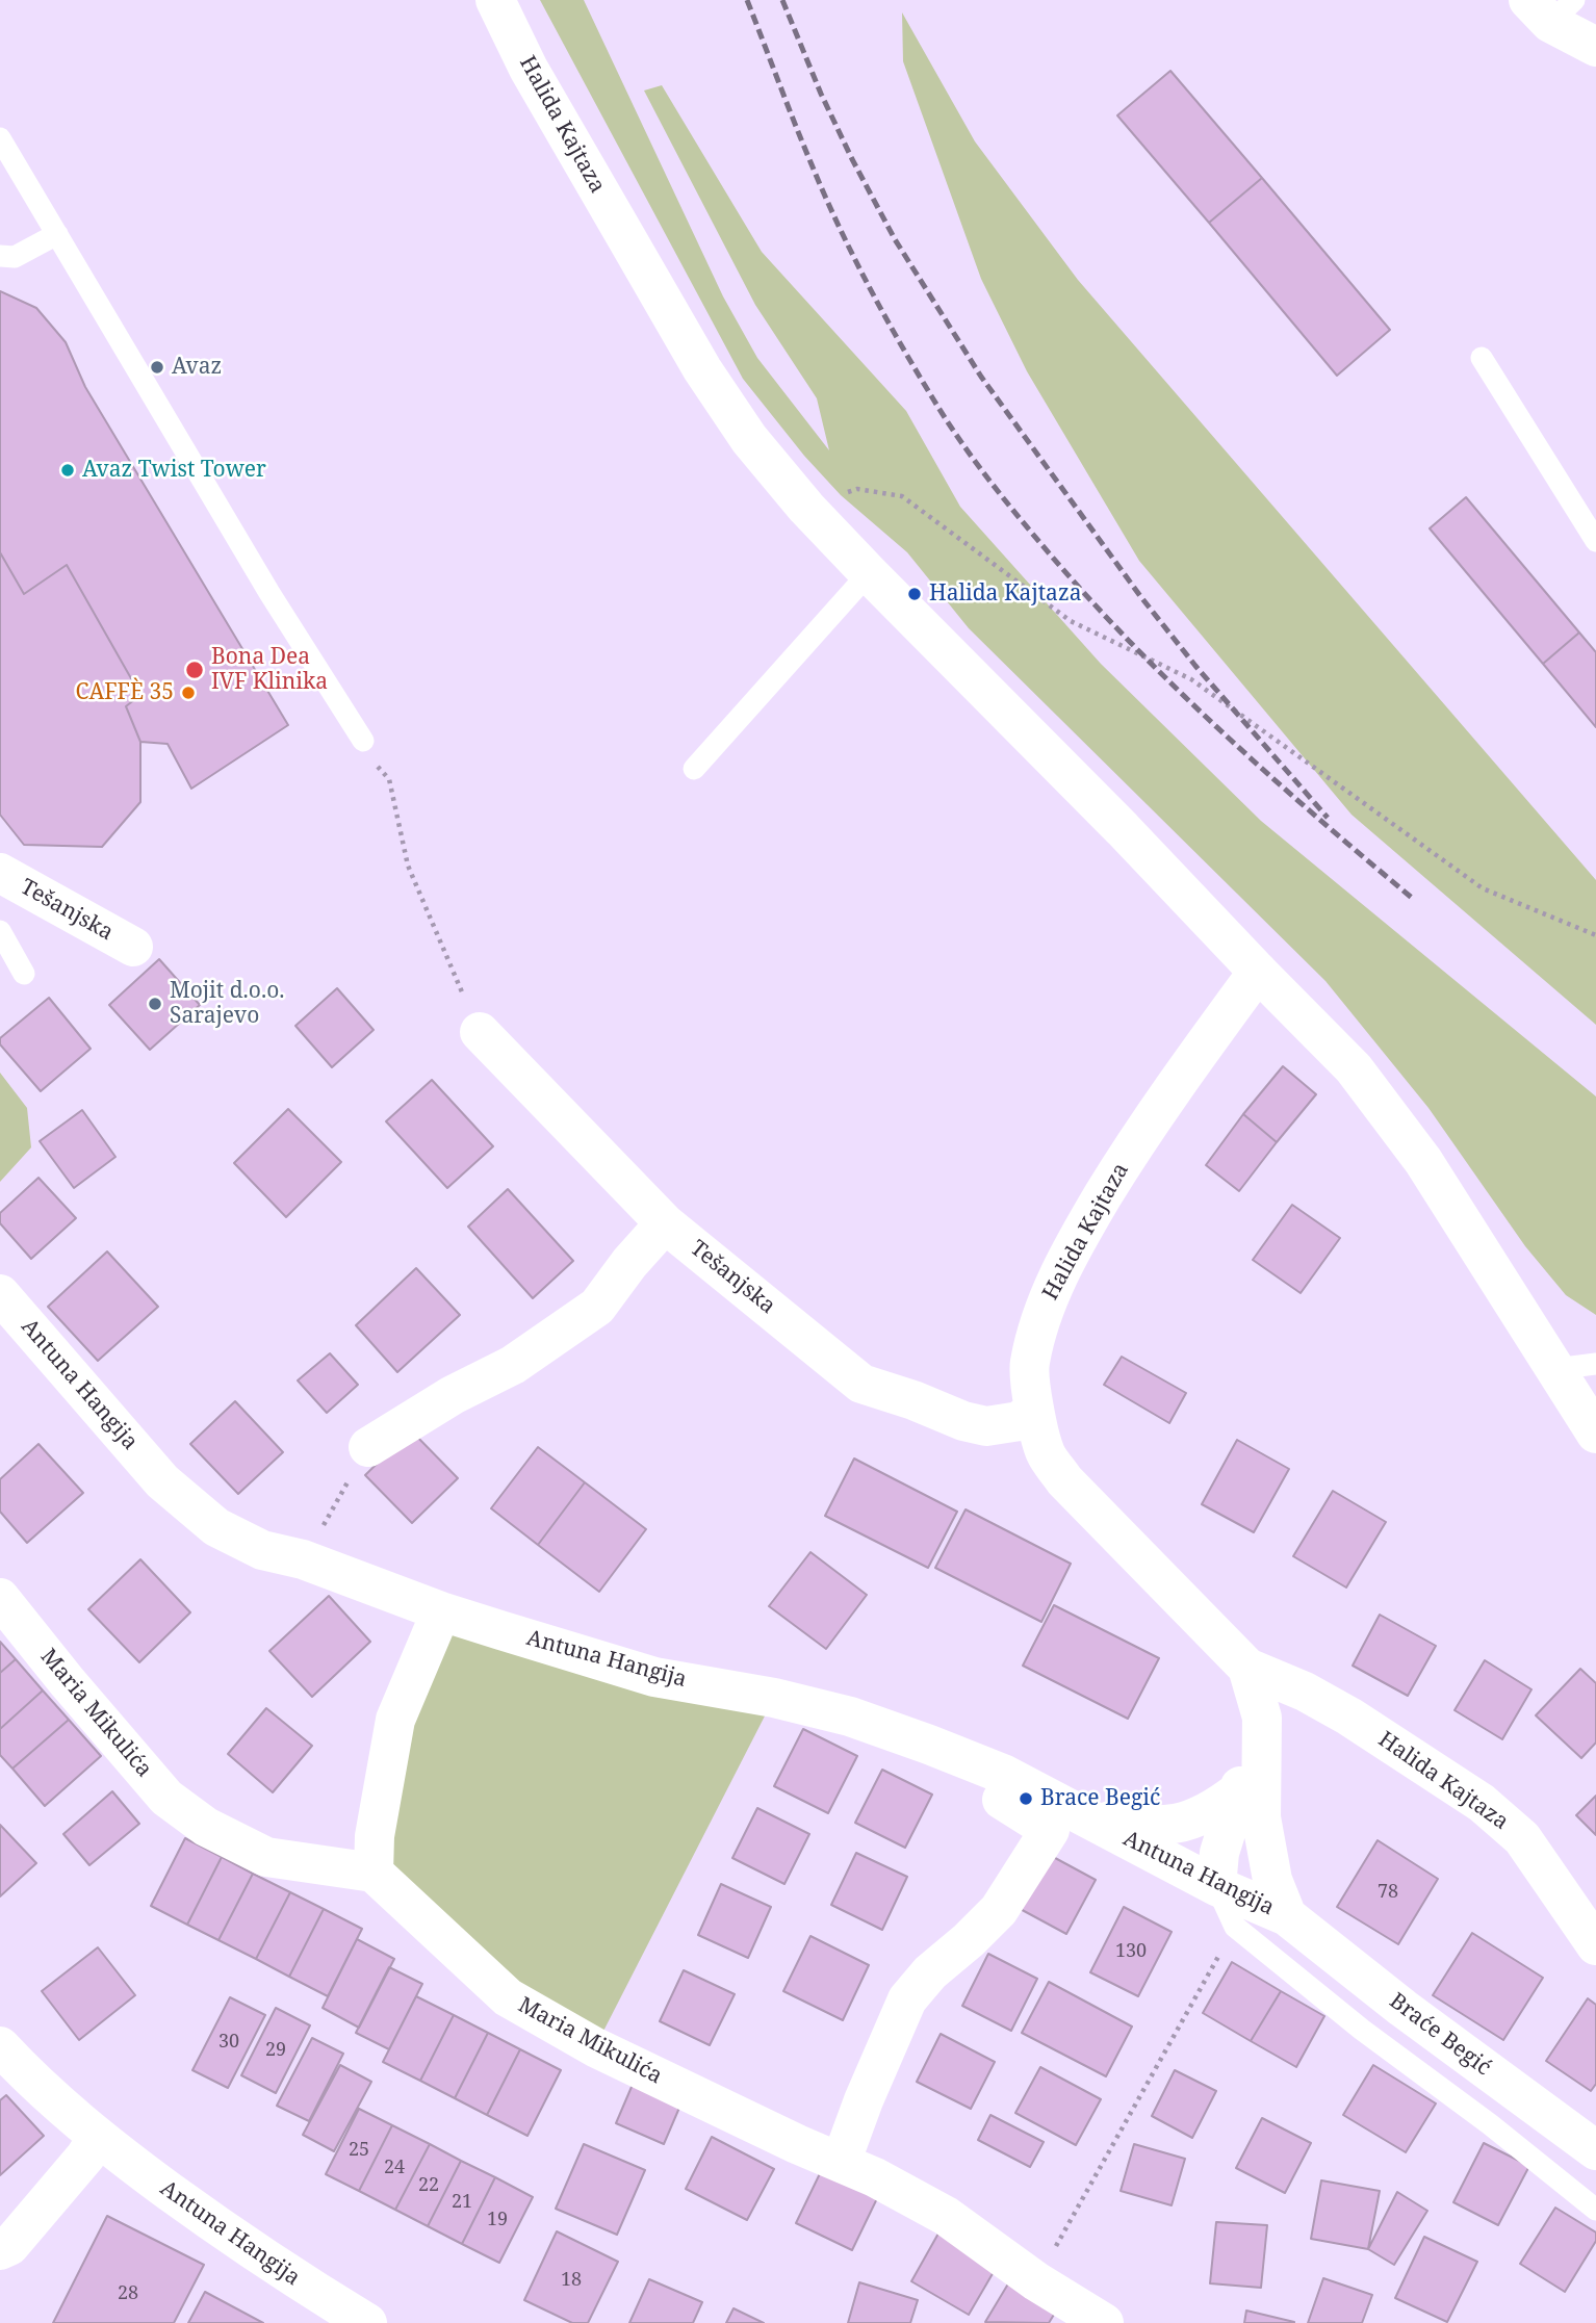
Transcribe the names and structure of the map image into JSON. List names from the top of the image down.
{
  "streets": {
    "street": [
      "Halida Kajtaza",
      "Tešanjska",
      "Antuna Hangija",
      "Maria Mikulića",
      "Braće Begić"
    ]
  },
  "crossings": [
    ["Halida Kajtaza", "Tešanjska"],
    ["Halida Kajtaza", "Antuna Hangija"],
    ["Halida Kajtaza", "Braće Begić"],
    ["Antuna Hangija", "Braće Begić"]
  ],
  "places": [
    "Avaz",
    "Avaz Twist Tower",
    "Halida Kajtaza",
    "Bona Dea IVF Klinika",
    "CAFFÈ 35",
    "Mojit d.o.o. Sarajevo",
    "Brace Begić"
  ],
  "house_numbers": [
    "78",
    "130",
    "30",
    "29",
    "25",
    "24",
    "22",
    "21",
    "19",
    "18",
    "28"
  ]
}
